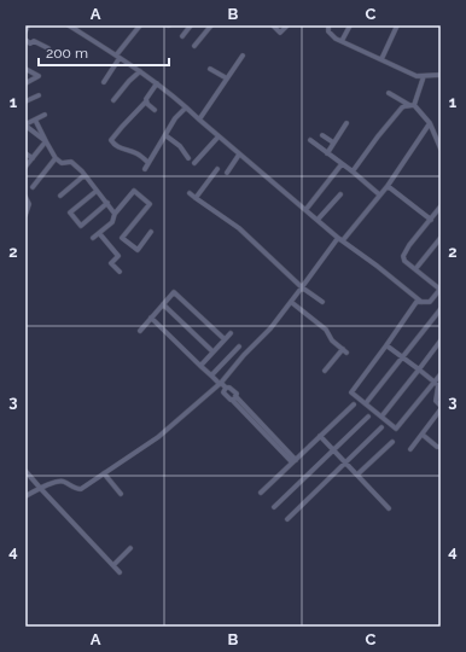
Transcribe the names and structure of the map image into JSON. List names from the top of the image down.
{
  "scale_bar": "200 m",
  "grid": {
    "columns": ["A", "B", "C"],
    "rows": [
      "1",
      "2",
      "3",
      "4"
    ]
  }
}
